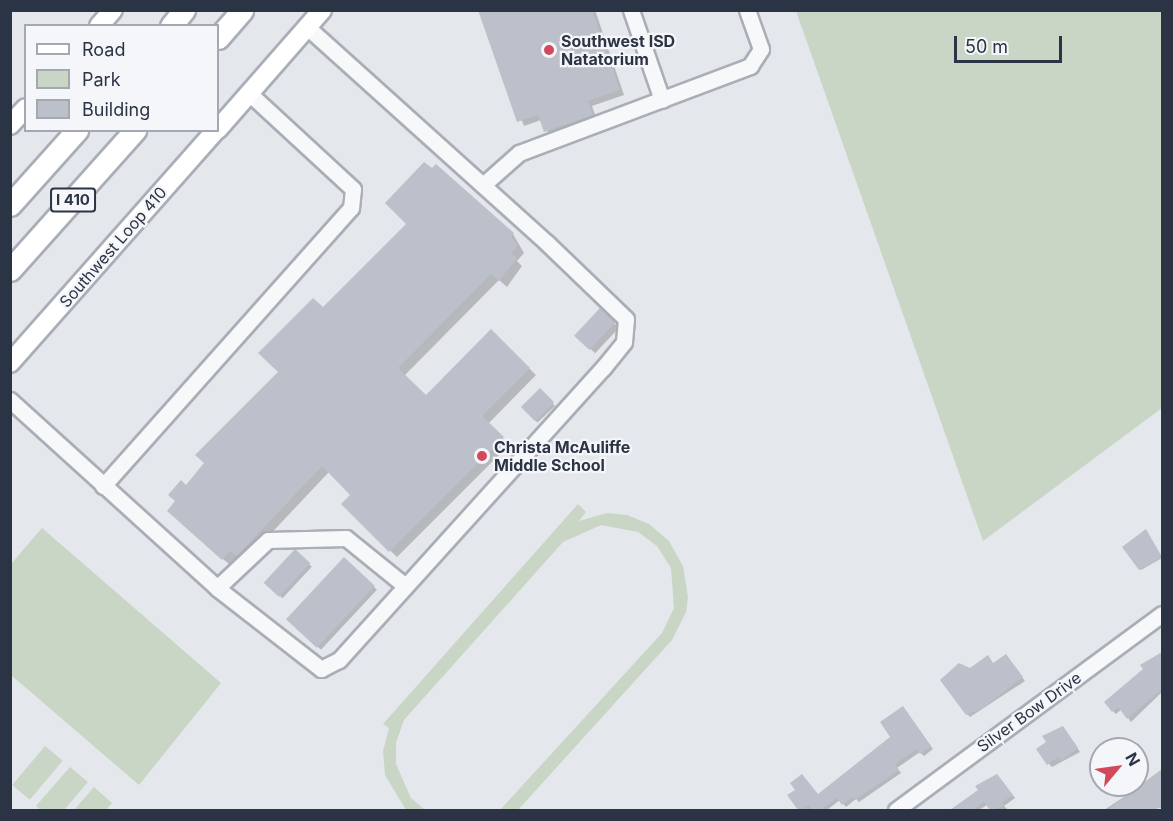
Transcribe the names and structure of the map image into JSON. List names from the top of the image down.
{
  "streets": {
    "highway": ["I 410"],
    "main road": ["Southwest Loop 410"],
    "street": ["Silver Bow Drive"]
  },
  "places": ["Southwest ISD Natatorium", "Christa McAuliffe Middle School"],
  "legend": ["Road", "Park", "Building"],
  "scale_bar": "50 m",
  "north": "top right"
}
